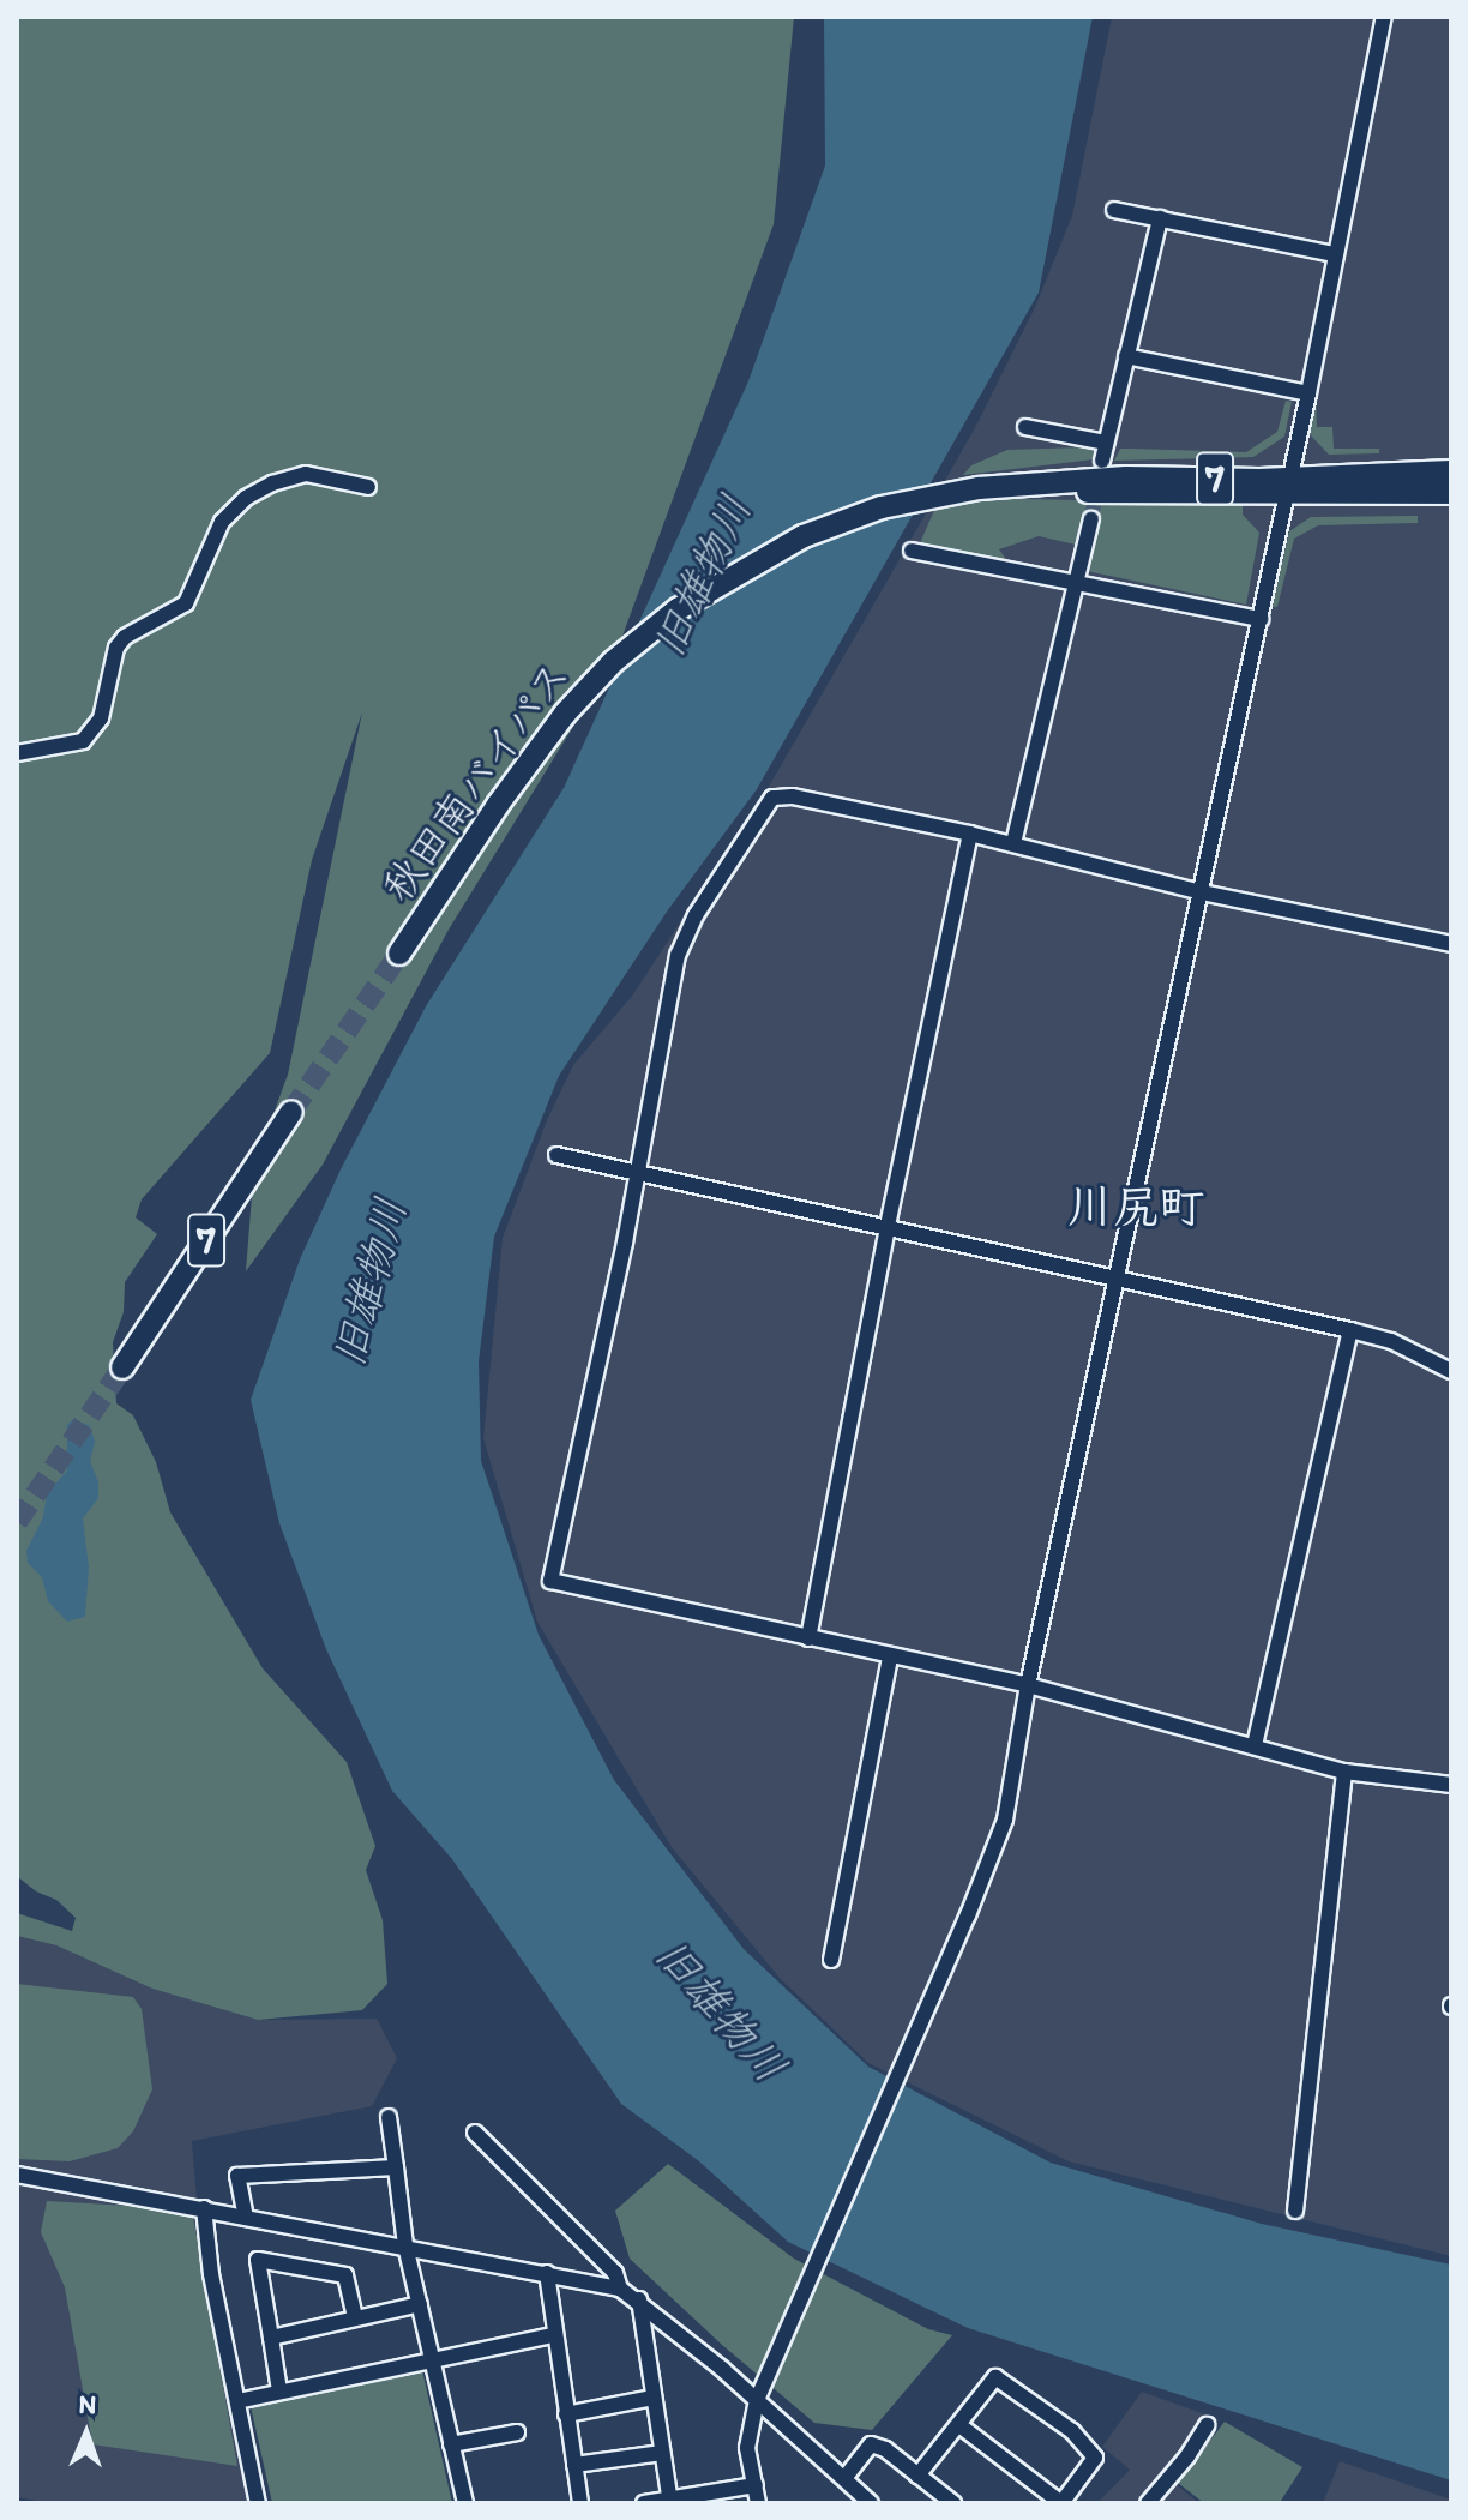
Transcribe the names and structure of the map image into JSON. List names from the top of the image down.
{
  "streets": {
    "highway": ["7", "秋田南バイパス"]
  },
  "districts": ["川尻町"],
  "water": ["旧雄物川"],
  "north": "top"
}
